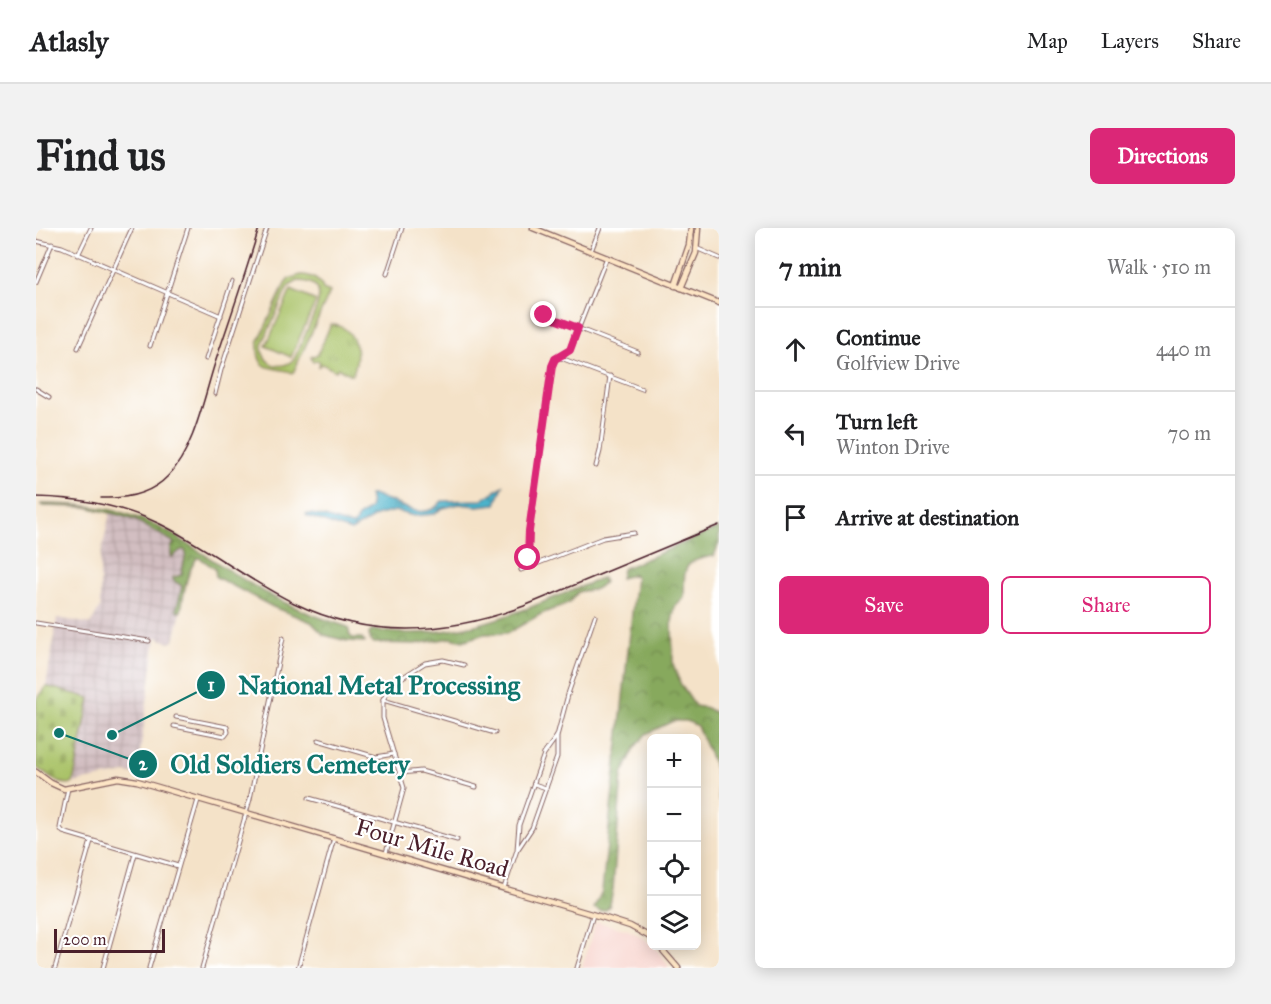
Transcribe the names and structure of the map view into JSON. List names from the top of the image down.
{
  "streets": {
    "street": ["Four Mile Road"]
  },
  "places": ["Old Soldiers Cemetery", "National Metal Processing"],
  "scale_bar": "200 m",
  "page": {
    "header": "Atlasly",
    "nav": ["Map", "Layers", "Share"],
    "buttons": [
      "Directions",
      ["Save", "Share"]
    ],
    "title": "Find us",
    "heading": ["7 min", "Walk · 510 m"],
    "list": [
      ["Continue", "Golfview Drive", "440 m"],
      ["Turn left", "Winton Drive", "70 m"],
      "Arrive at destination"
    ],
    "map_buttons": ["+", "−"],
    "scale": "200 m"
  }
}
